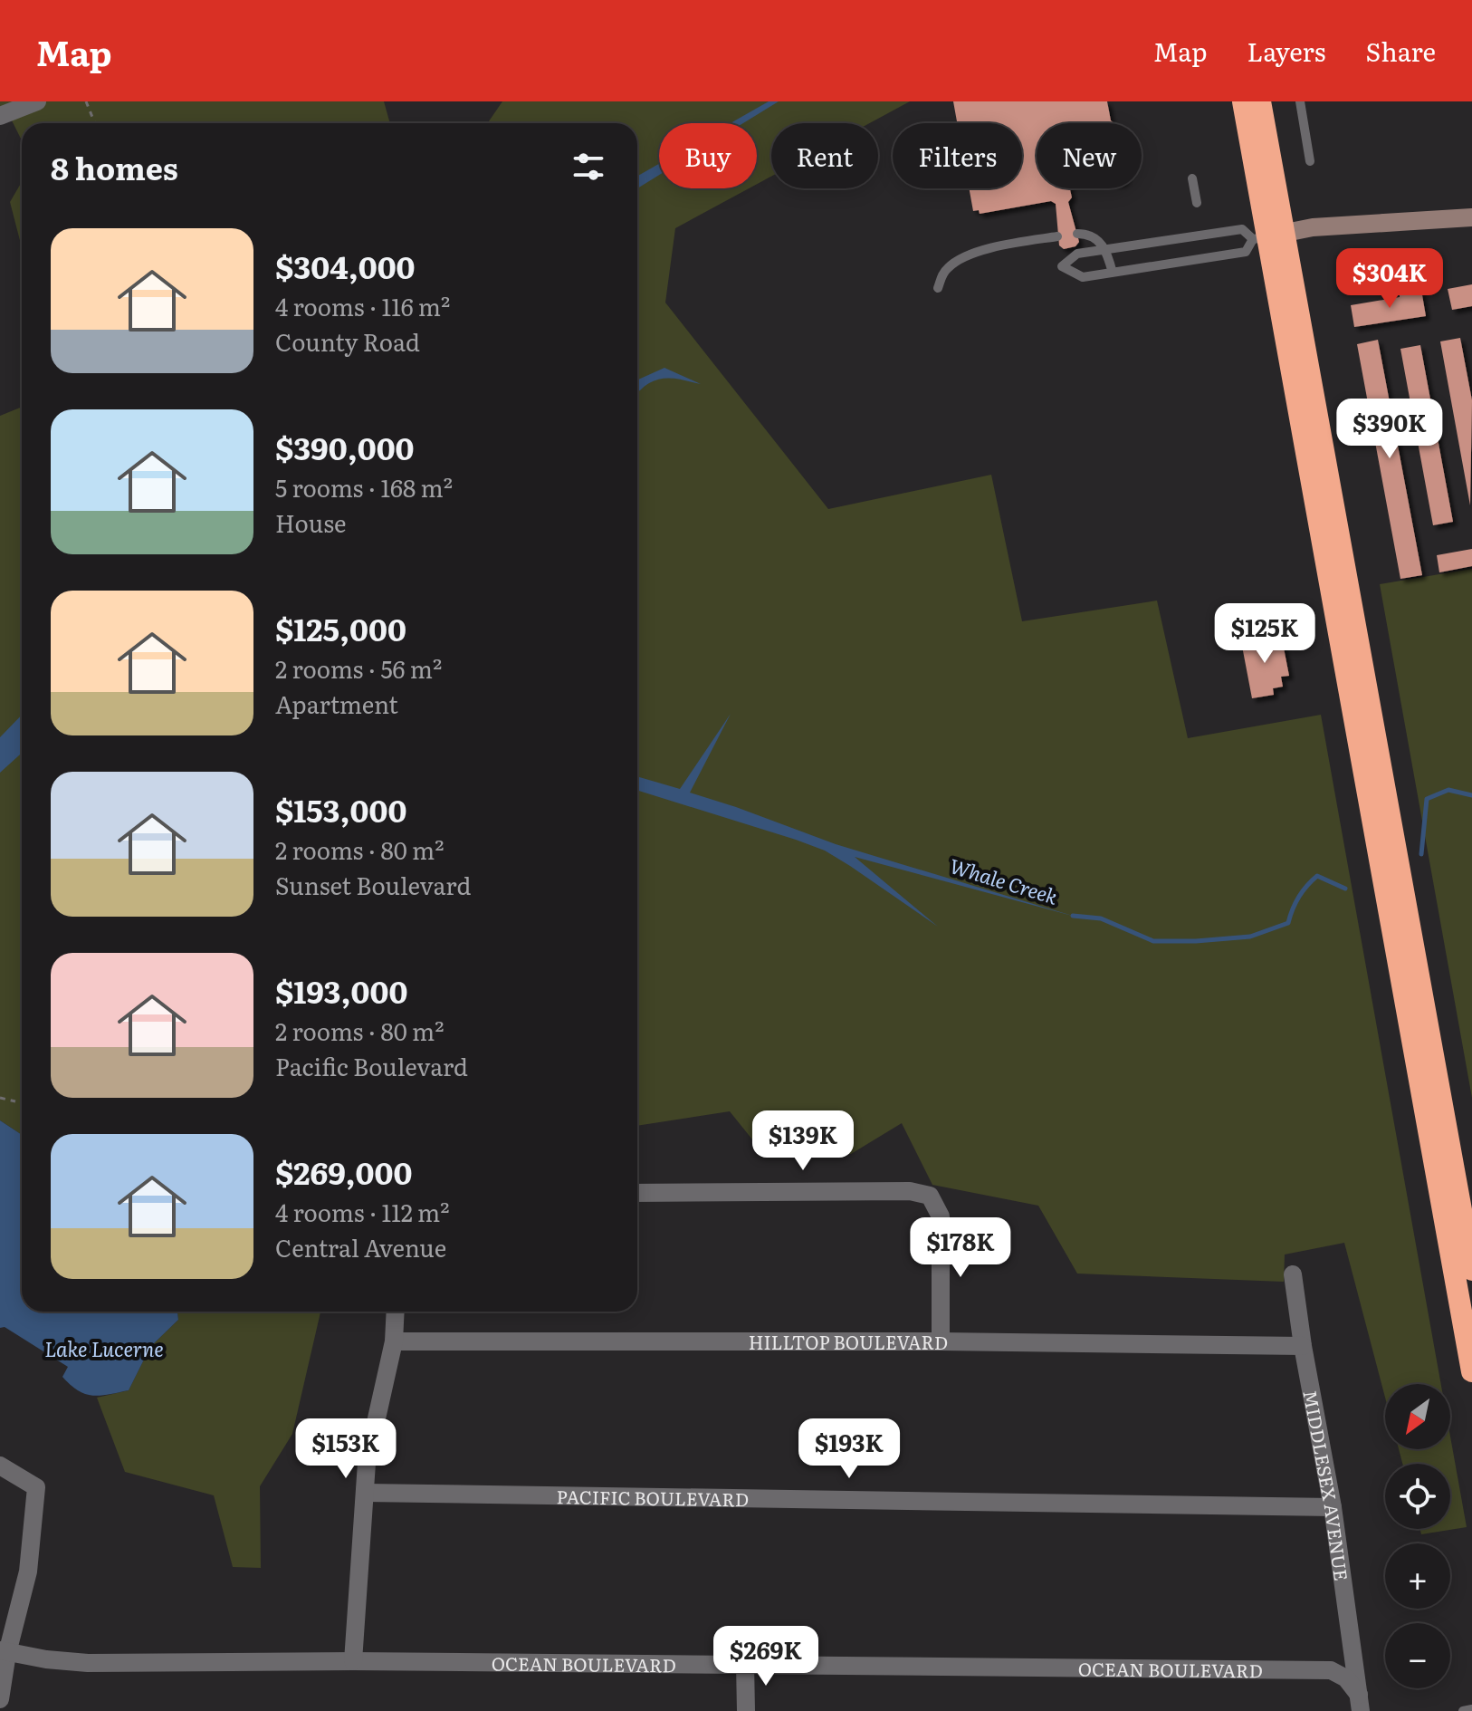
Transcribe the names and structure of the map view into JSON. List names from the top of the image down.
{
  "streets": {
    "street": [
      "HILLTOP BOULEVARD",
      "MIDDLESEX AVENUE",
      "PACIFIC BOULEVARD",
      "OCEAN BOULEVARD"
    ]
  },
  "crossings": [
    ["HILLTOP BOULEVARD", "MIDDLESEX AVENUE"],
    ["MIDDLESEX AVENUE", "PACIFIC BOULEVARD"],
    ["MIDDLESEX AVENUE", "OCEAN BOULEVARD"]
  ],
  "water": ["Whale Creek", "Lake Lucerne"],
  "north": "bottom left",
  "page": {
    "header": "Map",
    "nav": ["Map", "Layers", "Share"],
    "chip": [
      "Buy",
      "Rent",
      "Filters",
      "New"
    ],
    "heading": "8 homes",
    "list": [
      {
        "name": "$304,000",
        "note": "4 rooms · 116 m² · County Road"
      },
      {
        "name": "$390,000",
        "note": "5 rooms · 168 m² · House"
      },
      {
        "name": "$125,000",
        "note": "2 rooms · 56 m² · Apartment"
      },
      {
        "name": "$153,000",
        "note": "2 rooms · 80 m² · Sunset Boulevard"
      },
      {
        "name": "$193,000",
        "note": "2 rooms · 80 m² · Pacific Boulevard"
      },
      {
        "name": "$269,000",
        "note": "4 rooms · 112 m² · Central Avenue"
      }
    ],
    "price": [
      "$304K",
      "$390K",
      "$125K",
      "$139K",
      "$178K",
      "$153K",
      "$193K",
      "$269K"
    ],
    "map_buttons": ["+", "−"]
  }
}
